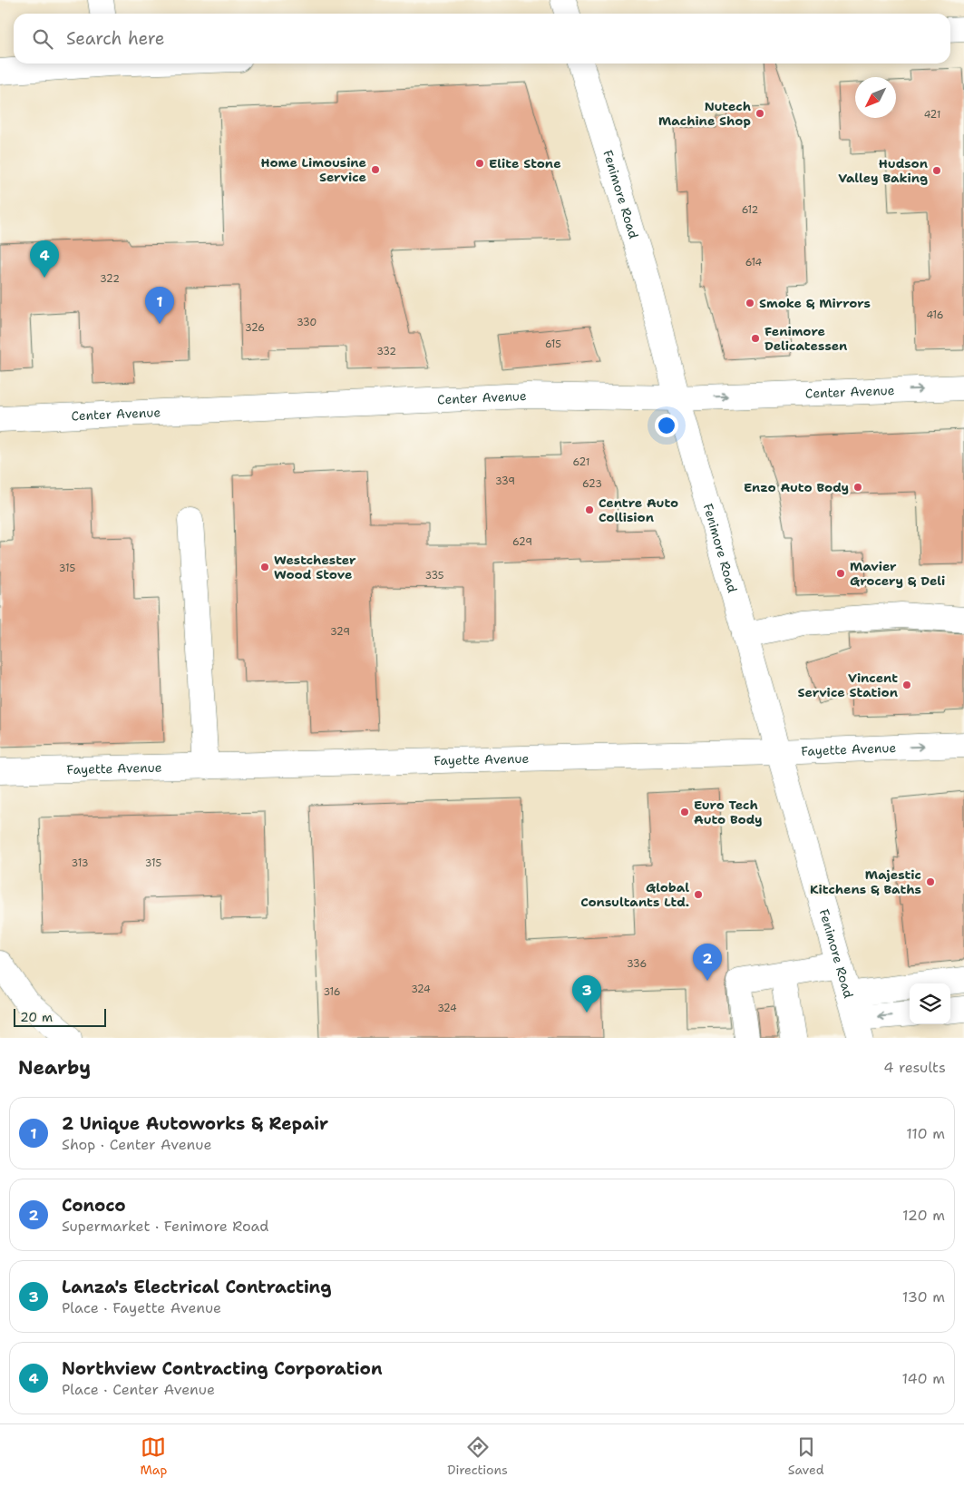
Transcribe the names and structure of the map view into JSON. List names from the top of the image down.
{
  "streets": {
    "street": ["Fenimore Road", "Center Avenue", "Fayette Avenue"]
  },
  "crossings": [
    ["Fenimore Road", "Center Avenue"],
    ["Fenimore Road", "Fayette Avenue"]
  ],
  "places": [
    "Nutech Machine Shop",
    "Elite Stone",
    "Home Limousine Service",
    "Hudson Valley Baking",
    "Smoke & Mirrors",
    "Fenimore Delicatessen",
    "Enzo Auto Body",
    "Centre Auto Collision",
    "Westchester Wood Stove",
    "Mavier Grocery & Deli",
    "Vincent Service Station",
    "Euro Tech Auto Body",
    "Majestic Kitchens & Baths",
    "Global Consultants Ltd."
  ],
  "house_numbers": [
    "421",
    "612",
    "614",
    "322",
    "416",
    "330",
    "326",
    "615",
    "332",
    "621",
    "339",
    "623",
    "629",
    "315",
    "335",
    "329",
    "313",
    "315",
    "336",
    "324",
    "316",
    "324"
  ],
  "scale_bar": "20 m",
  "north": "bottom left",
  "page": {
    "search": "Search here",
    "pins": [
      "4",
      "1",
      "2",
      "3"
    ],
    "scale": "20 m",
    "heading": ["Nearby", "4 results"],
    "list": [
      {
        "mark": "1",
        "name": "2 Unique Autoworks & Repair",
        "note": "Shop · Center Avenue",
        "value": "110 m"
      },
      {
        "mark": "2",
        "name": "Conoco",
        "note": "Supermarket · Fenimore Road",
        "value": "120 m"
      },
      {
        "mark": "3",
        "name": "Lanza's Electrical Contracting",
        "note": "Place · Fayette Avenue",
        "value": "130 m"
      },
      {
        "mark": "4",
        "name": "Northview Contracting Corporation",
        "note": "Place · Center Avenue",
        "value": "140 m"
      }
    ],
    "nav": ["Map", "Directions", "Saved"]
  }
}
